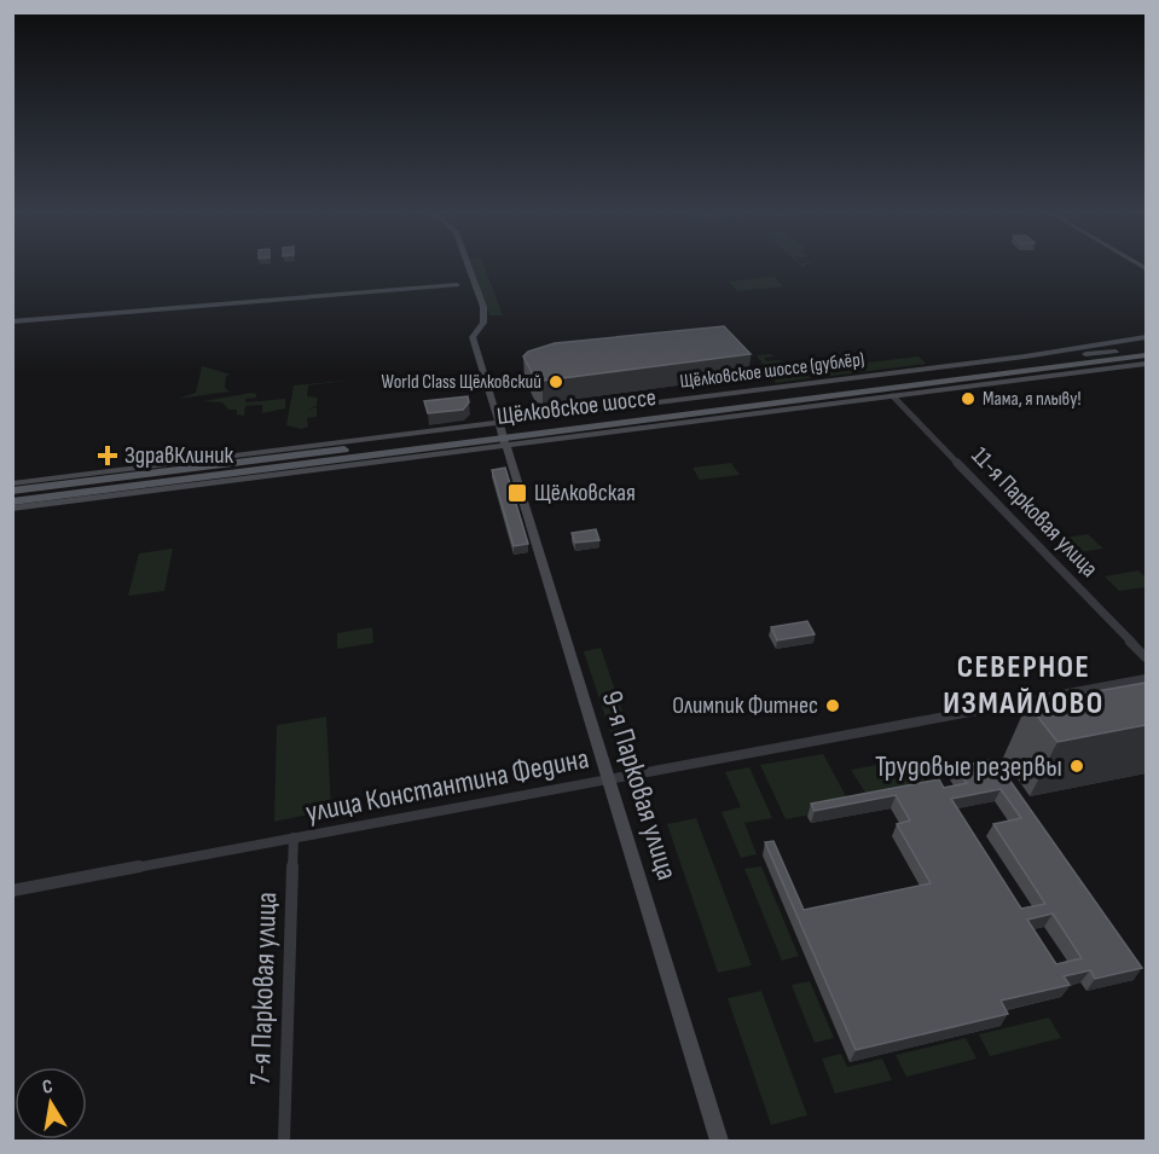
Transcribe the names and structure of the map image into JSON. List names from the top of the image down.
{
  "streets": {
    "main road": ["Щёлковское шоссе (дублёр)", "Щёлковское шоссе", "9-я Парковая улица"],
    "street": ["11-я Парковая улица", "улица Константина Федина", "7-я Парковая улица"]
  },
  "crossings": [
    ["Щёлковское шоссе (дублёр)", "Щёлковское шоссе"],
    ["Щёлковское шоссе (дублёр)", "11-я Парковая улица"],
    ["Щёлковское шоссе (дублёр)", "9-я Парковая улица"],
    ["Щёлковское шоссе", "11-я Парковая улица"],
    ["улица Константина Федина", "9-я Парковая улица"],
    ["улица Константина Федина", "7-я Парковая улица"]
  ],
  "districts": ["СЕВЕРНОЕ ИЗМАЙЛОВО"],
  "places": {
    "other": [
      "World Class Щёлковский",
      "Мама, я плыву!",
      "Олимпик Фитнес",
      "Трудовые резервы"
    ],
    "health": ["ЗдравКлиник"],
    "transit": ["Щёлковская"]
  },
  "north": "top"
}
